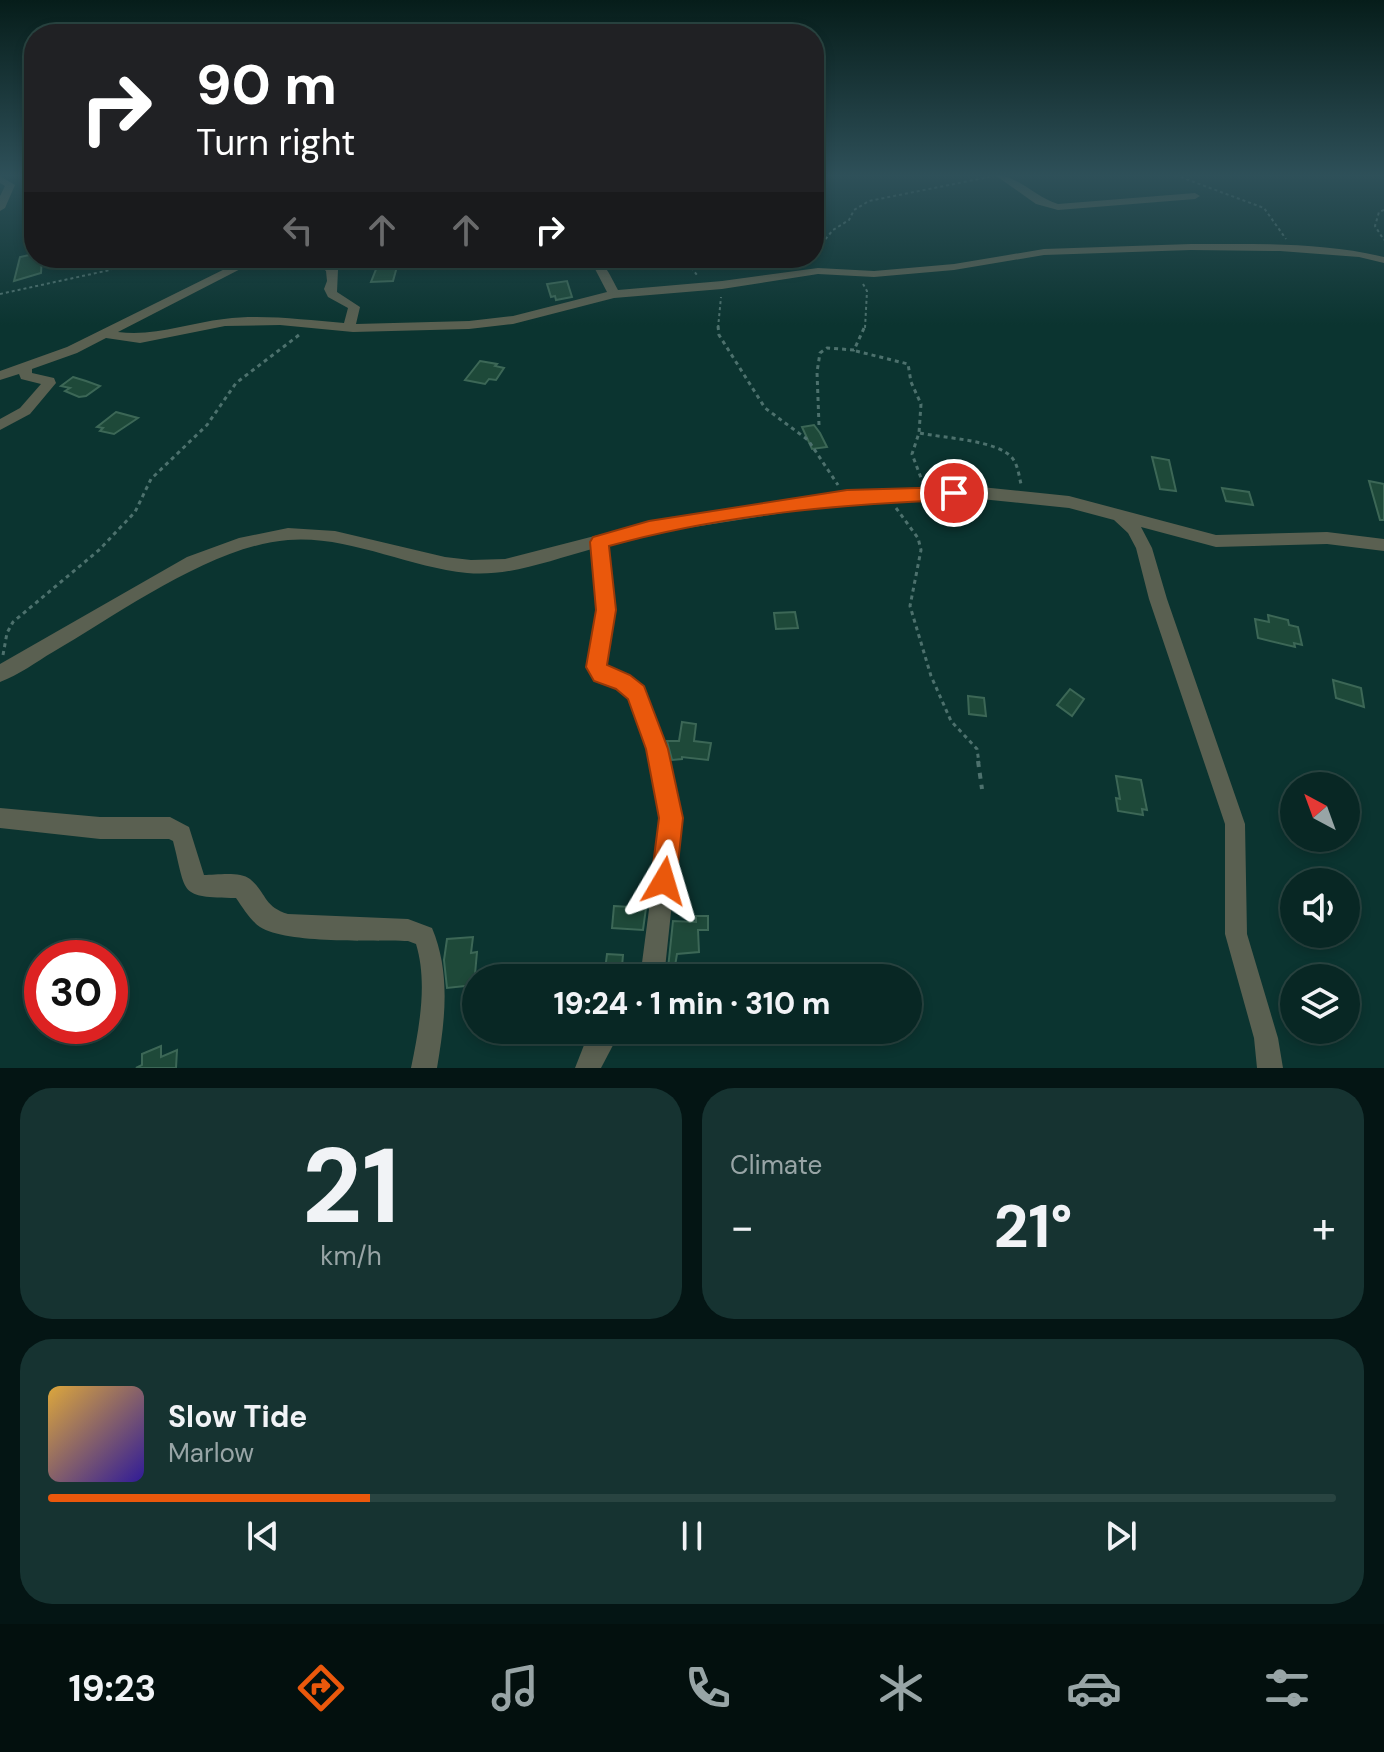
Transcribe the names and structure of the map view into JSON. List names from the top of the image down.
{
  "north": "top left",
  "page": {
    "turn": ["90 m", "Turn right"],
    "limit": "30",
    "trip": "19:24 · 1 min · 310 m",
    "tile": [
      ["21", "km/h"],
      "Climate"
    ],
    "heat": ["−", "21°", "+"],
    "song": ["Slow Tide", "Marlow"],
    "tabs": "19:23"
  }
}
